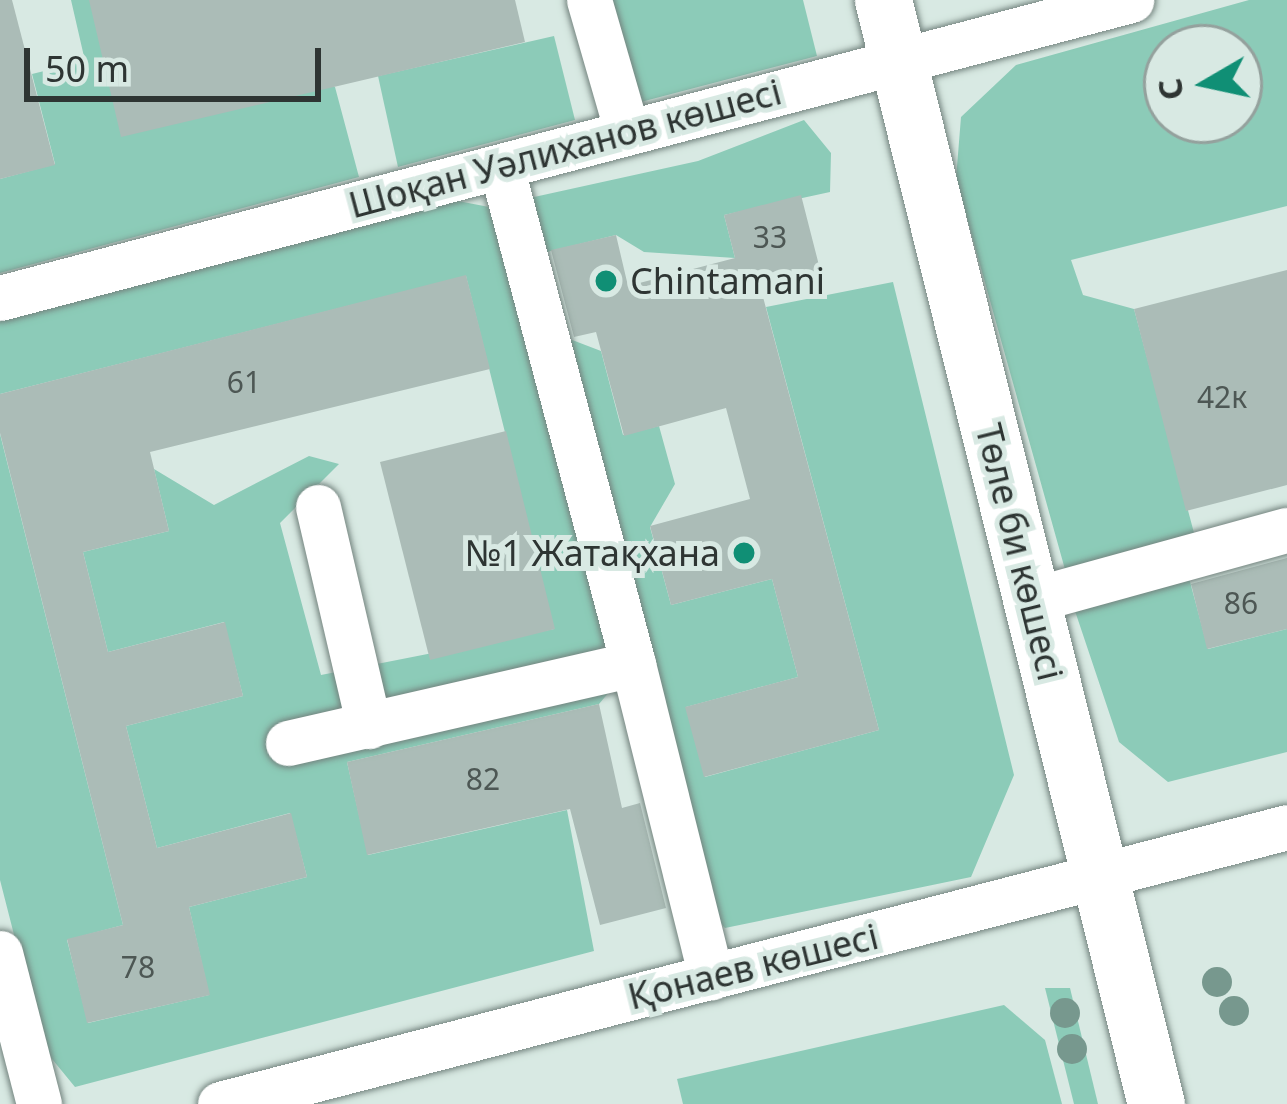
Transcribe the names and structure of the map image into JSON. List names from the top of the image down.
{
  "streets": {
    "main road": ["Төле би көшесі"],
    "street": ["Шоқан Уәлиханов көшесі", "Қонаев көшесі"]
  },
  "crossings": [
    ["Шоқан Уәлиханов көшесі", "Төле би көшесі"],
    ["Төле би көшесі", "Қонаев көшесі"]
  ],
  "places": ["Chintamani", "№1 Жатақхана"],
  "house_numbers": [
    "33",
    "61",
    "42к",
    "86",
    "82",
    "78"
  ],
  "scale_bar": "50 m",
  "north": "left"
}
